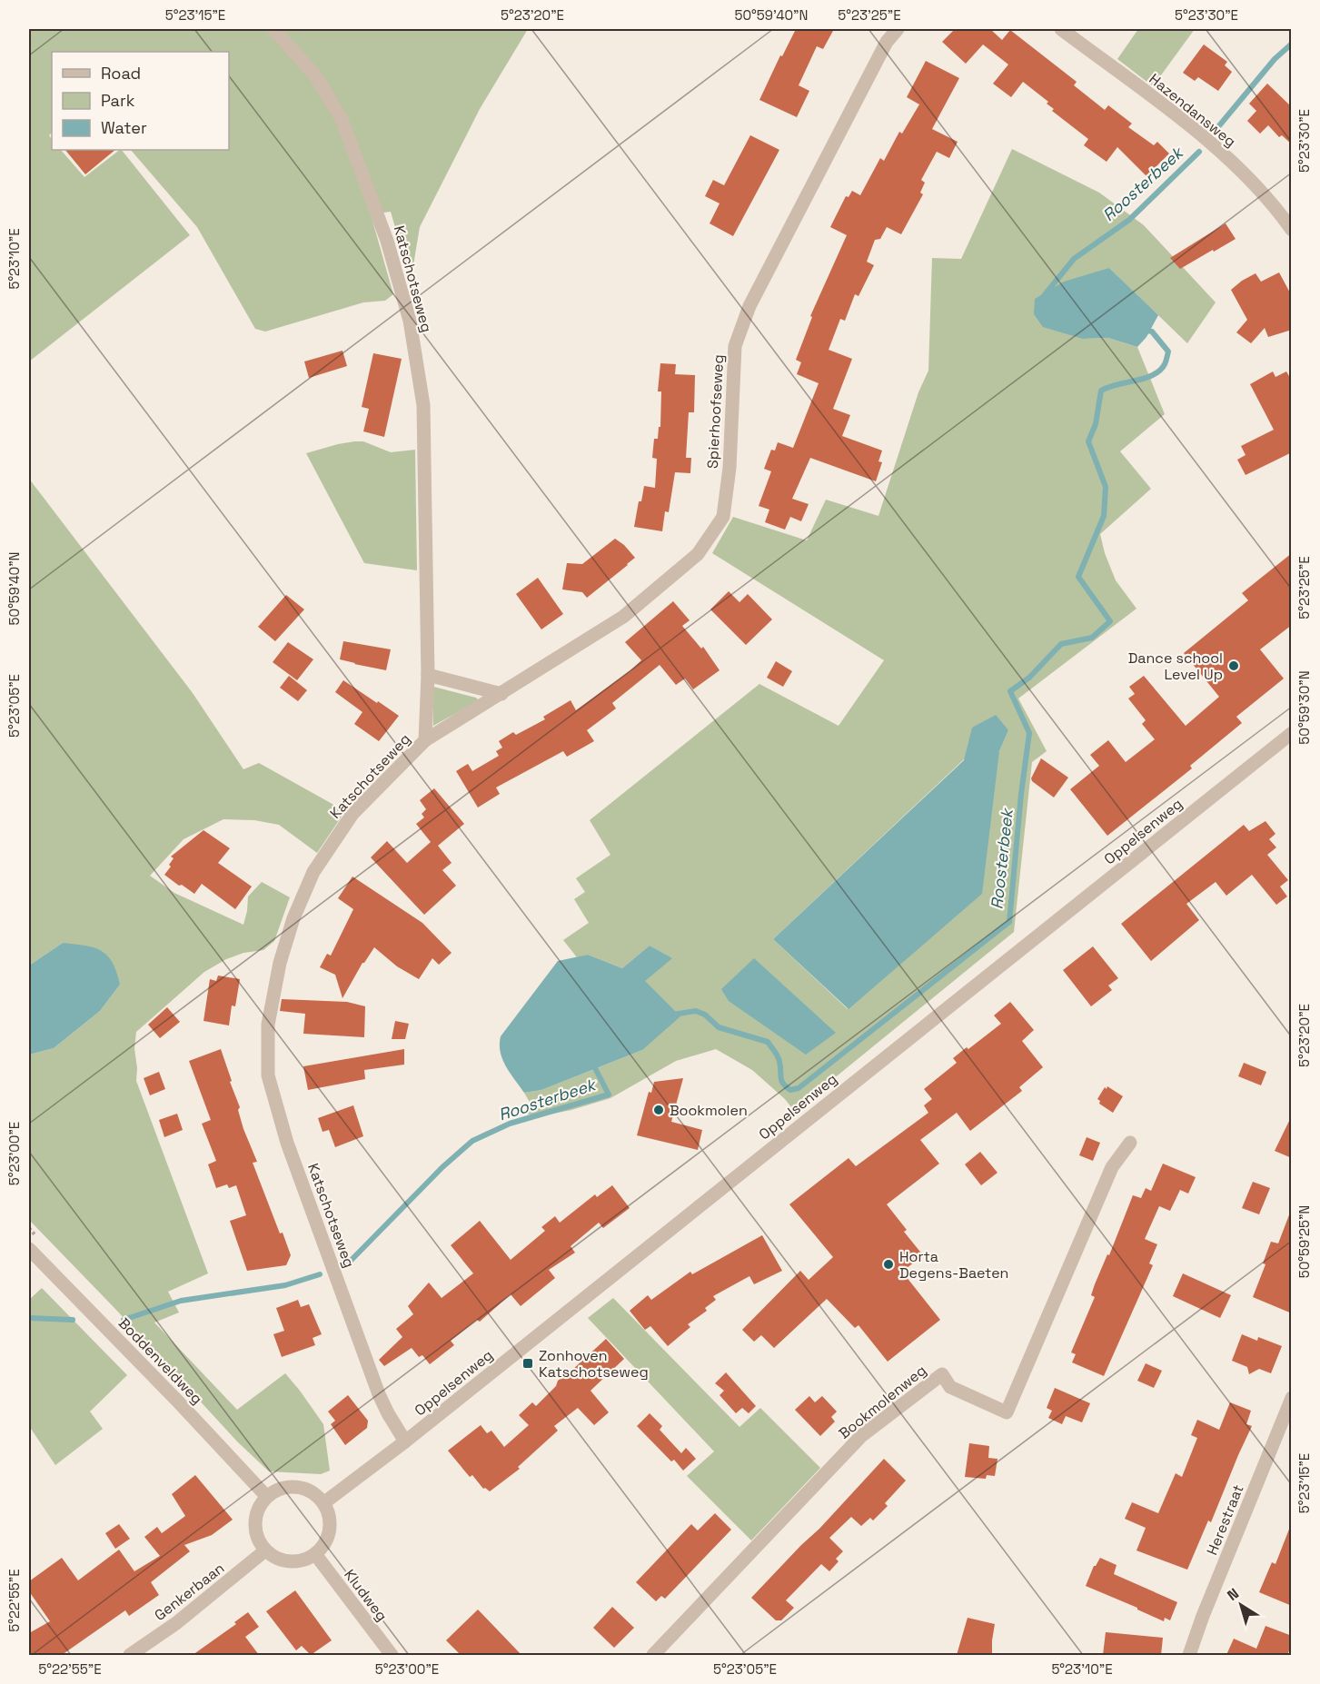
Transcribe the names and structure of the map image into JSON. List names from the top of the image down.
{
  "streets": {
    "street": [
      "Hazendansweg",
      "Katschotseweg",
      "Spierhoofseweg",
      "Oppelsenweg",
      "Boddenveldweg",
      "Bookmolenweg",
      "Herestraat",
      "Genkerbaan",
      "Kludweg"
    ]
  },
  "crossings": [
    ["Katschotseweg", "Spierhoofseweg"],
    ["Katschotseweg", "Oppelsenweg"],
    ["Oppelsenweg", "Boddenveldweg"],
    ["Oppelsenweg", "Genkerbaan"],
    ["Oppelsenweg", "Kludweg"],
    ["Boddenveldweg", "Genkerbaan"],
    ["Boddenveldweg", "Kludweg"],
    ["Genkerbaan", "Kludweg"]
  ],
  "water": ["Roosterbeek"],
  "places": {
    "other": ["Dance school Level Up", "Bookmolen", "Horta Degens-Baeten"],
    "transit": ["Zonhoven Katschotseweg"]
  },
  "legend": ["Road", "Park", "Water"],
  "north": "top left",
  "coordinates": [
    "5°23'15\"E",
    "5°23'20\"E",
    "50°59'40\"N",
    "5°23'25\"E",
    "5°23'30\"E",
    "5°23'10\"E",
    "5°23'05\"E",
    "50°59'30\"N",
    "5°23'00\"E",
    "50°59'25\"N",
    "5°22'55\"E"
  ]
}
